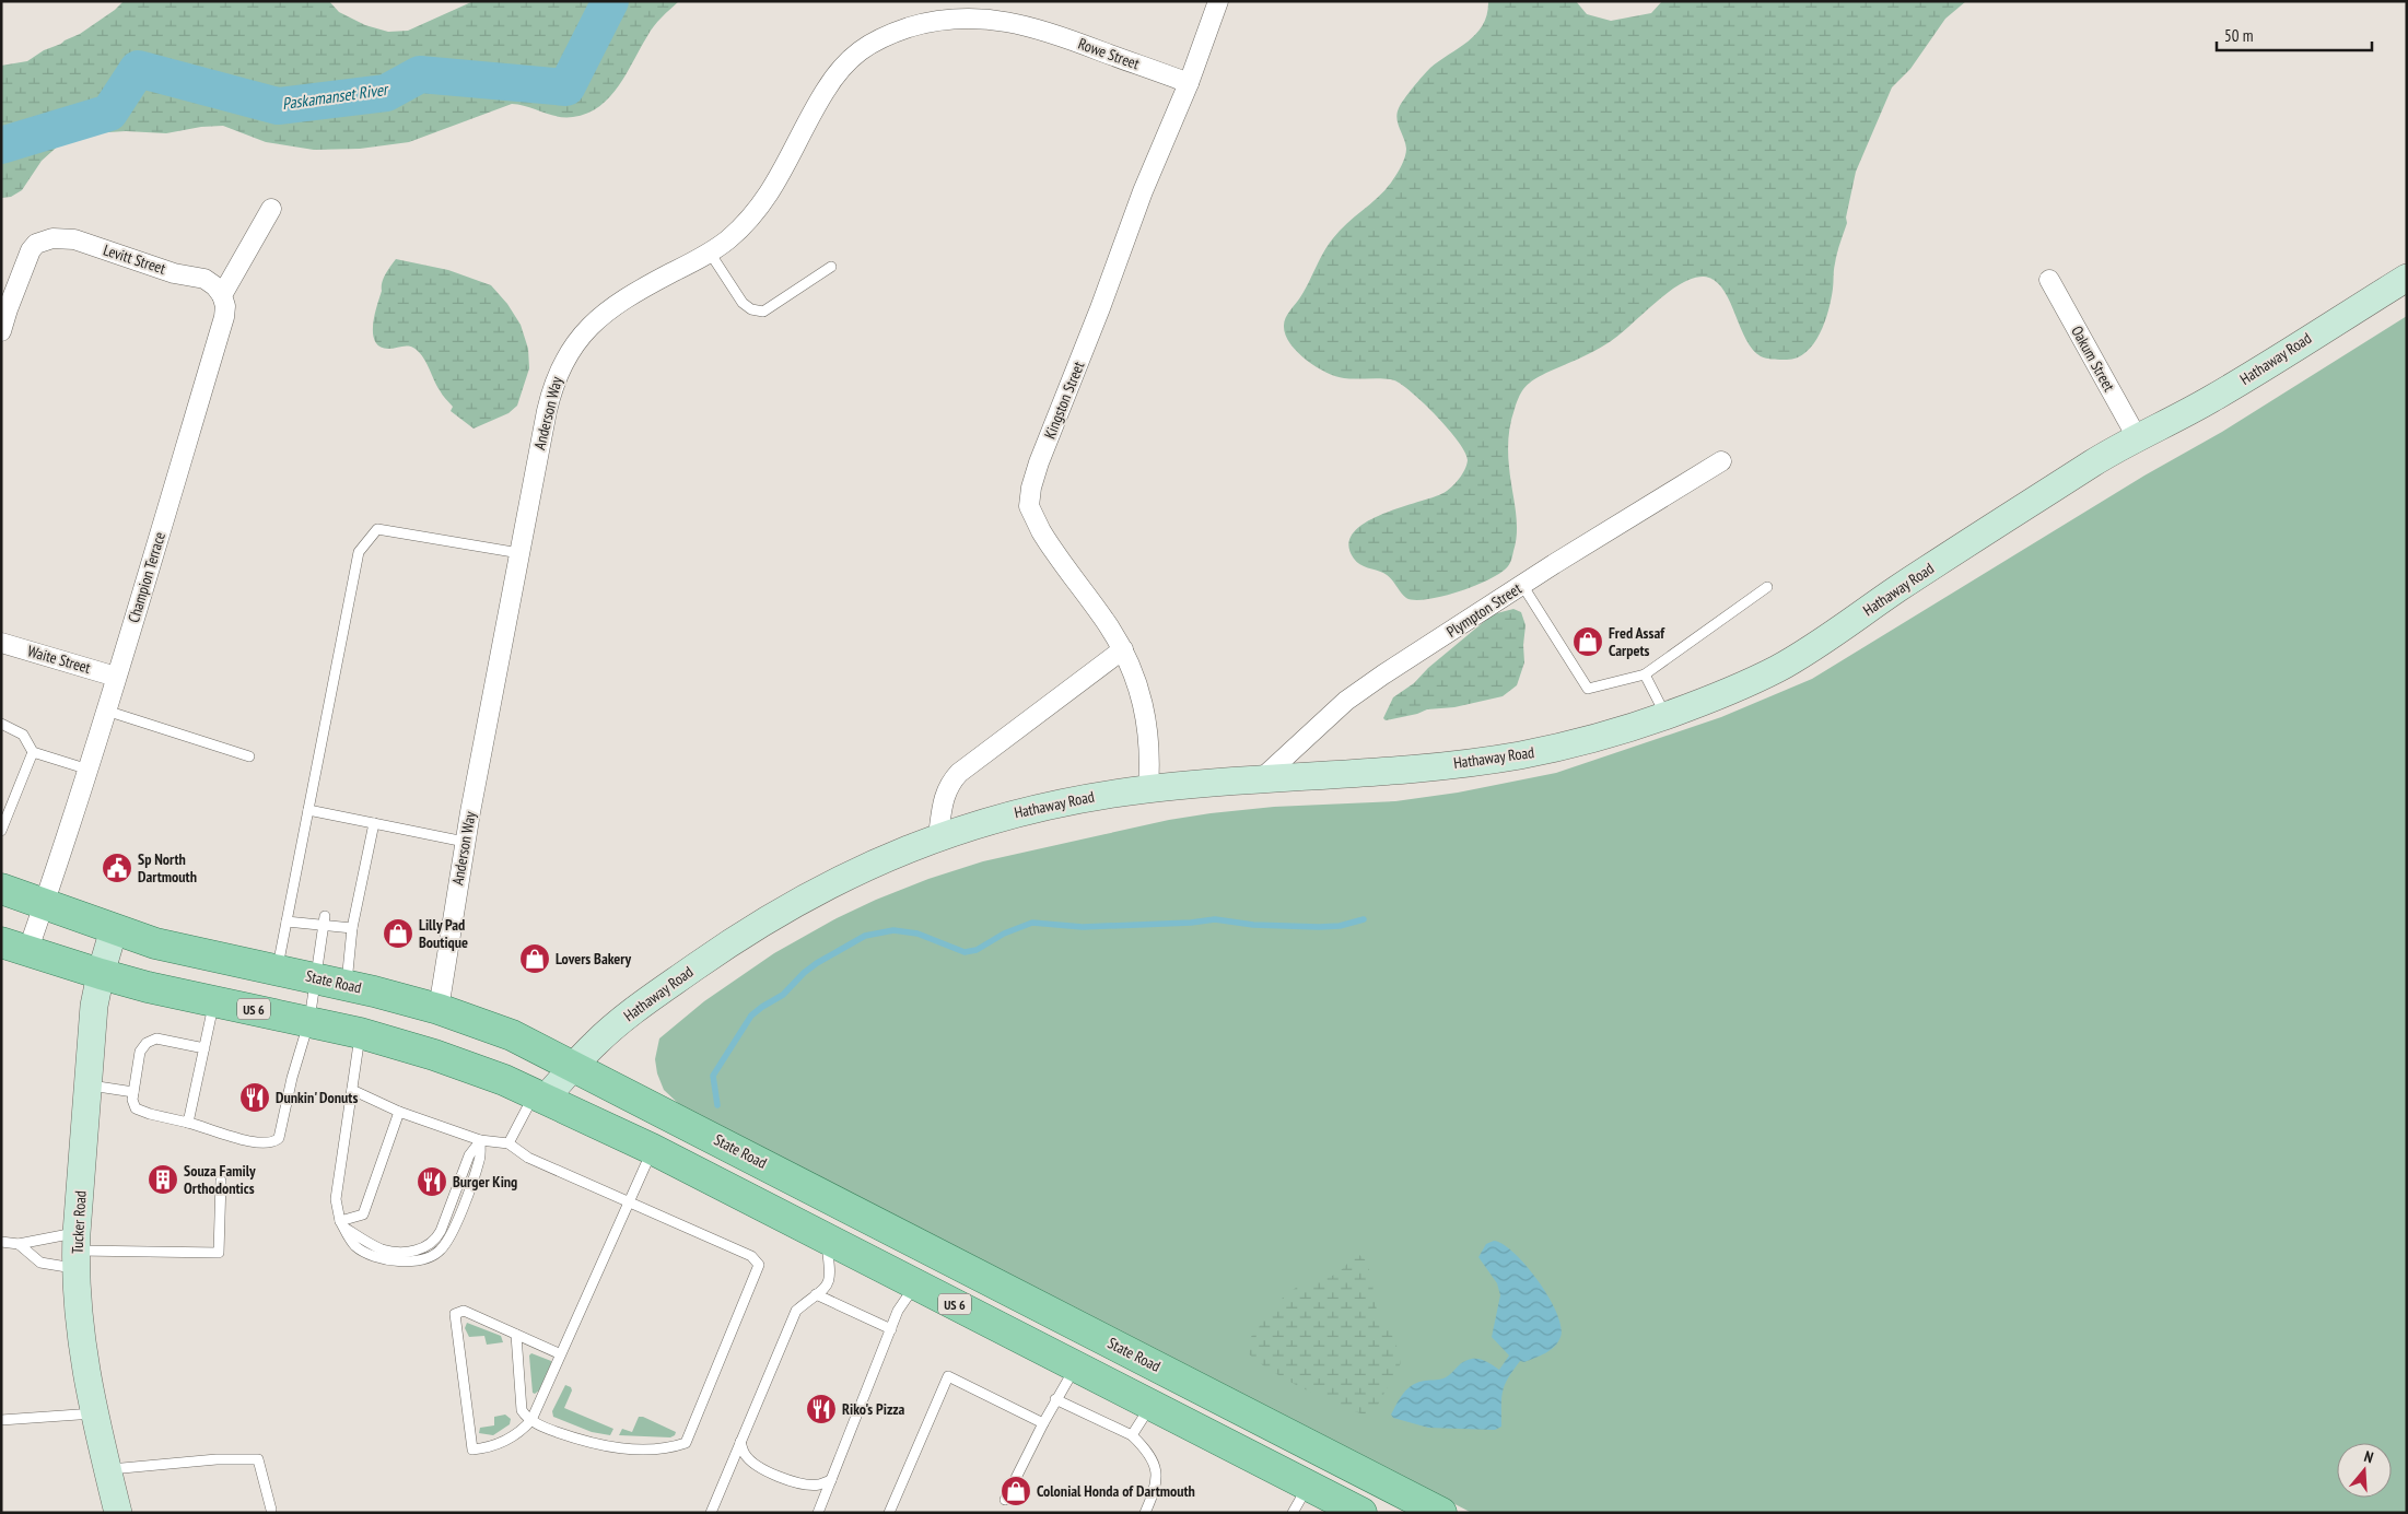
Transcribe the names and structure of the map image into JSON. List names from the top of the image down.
{
  "streets": {
    "main road": [
      "Hathaway Road",
      "State Road",
      "US 6",
      "Tucker Road"
    ],
    "street": [
      "Rowe Street",
      "Levitt Street",
      "Oakum Street",
      "Kingston Street",
      "Anderson Way",
      "Champion Terrace",
      "Plympton Street",
      "Waite Street"
    ]
  },
  "crossings": [
    ["Rowe Street", "Kingston Street"],
    ["Rowe Street", "Anderson Way"],
    ["Levitt Street", "Champion Terrace"],
    ["Oakum Street", "Hathaway Road"],
    ["Hathaway Road", "Kingston Street"],
    ["Hathaway Road", "Plympton Street"],
    ["Hathaway Road", "State Road"],
    ["Hathaway Road", "US 6"],
    ["Anderson Way", "State Road"],
    ["Champion Terrace", "Waite Street"],
    ["Champion Terrace", "State Road"],
    ["Champion Terrace", "US 6"],
    ["State Road", "Tucker Road"],
    ["US 6", "Tucker Road"]
  ],
  "water": ["Paskamanset River"],
  "places": {
    "shop": [
      "Fred Assaf Carpets",
      "Lilly Pad Boutique",
      "Lovers Bakery",
      "Colonial Honda of Dartmouth"
    ],
    "public building": ["Sp North Dartmouth"],
    "restaurant": ["Dunkin' Donuts", "Burger King", "Riko's Pizza"],
    "building": ["Souza Family Orthodontics"]
  },
  "scale_bar": "50 m",
  "north": "top"
}
